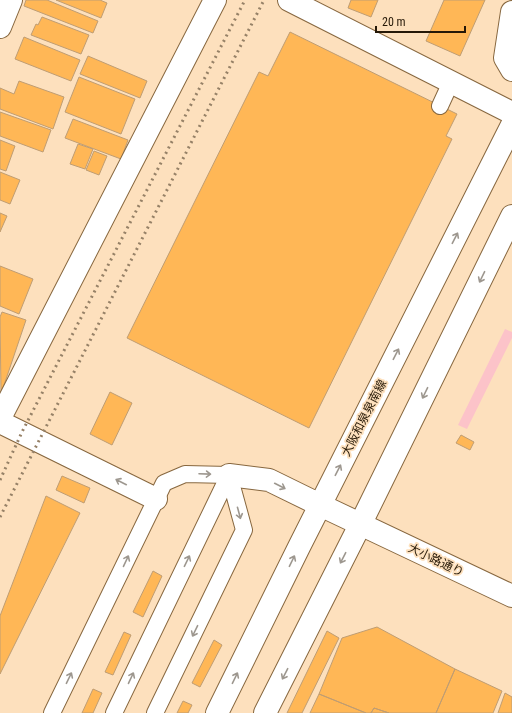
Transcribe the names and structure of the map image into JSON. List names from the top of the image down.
{
  "streets": {
    "street": ["大阪和泉泉南線", "大小路通り"]
  },
  "crossings": [
    ["大阪和泉泉南線", "大小路通り"]
  ],
  "scale_bar": "20 m"
}
